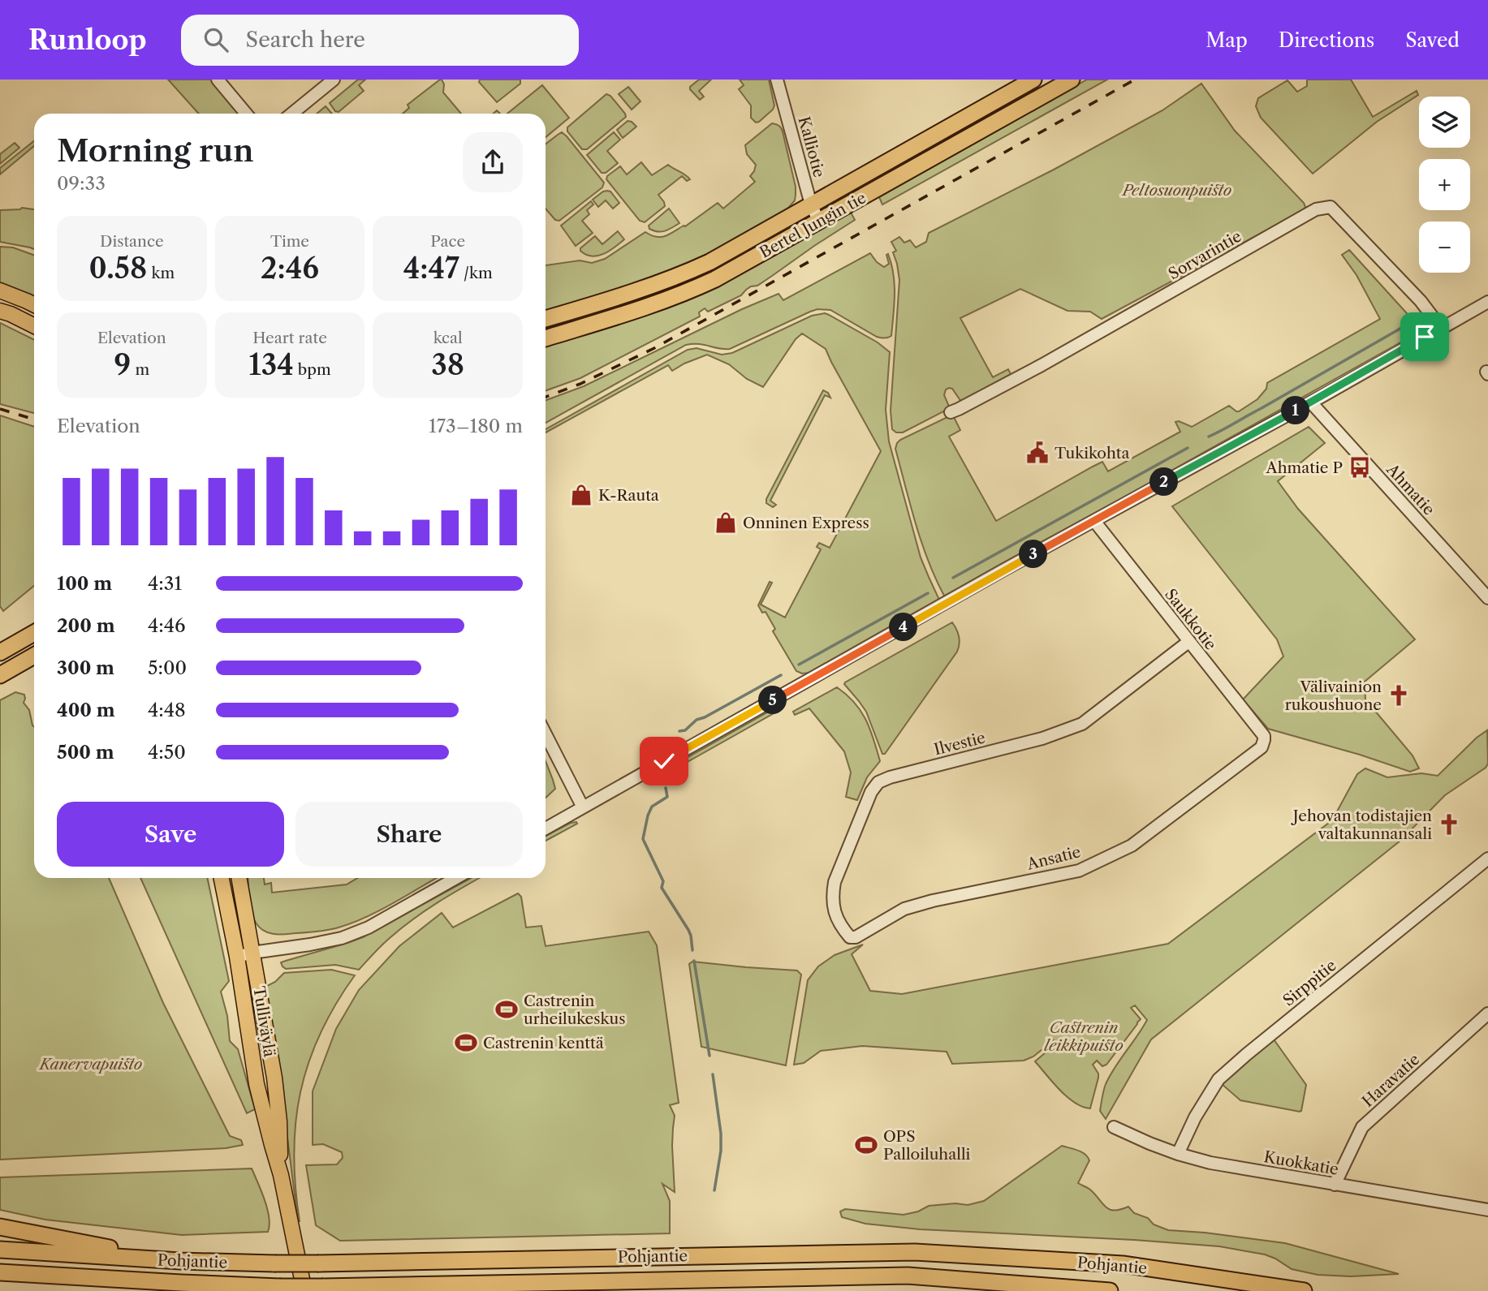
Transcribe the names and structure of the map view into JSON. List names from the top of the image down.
{
  "streets": {
    "highway": ["Bertel Jungin tie", "Pohjantie"],
    "main road": ["Tulliväylä"],
    "street": [
      "Kalliotie",
      "Sorvarintie",
      "Ahmatie",
      "Saukkotie",
      "Ilvestie",
      "Ansatie",
      "Sirppitie",
      "Haravatie",
      "Kuokkatie"
    ]
  },
  "crossings": [
    ["Kalliotie", "Bertel Jungin tie"],
    ["Saukkotie", "Ilvestie"],
    ["Saukkotie", "Ansatie"],
    ["Ilvestie", "Ansatie"],
    ["Sirppitie", "Kuokkatie"],
    ["Haravatie", "Kuokkatie"]
  ],
  "parks": ["Peltosuonpuisto", "Castrenin leikkipuisto", "Kanervapuisto"],
  "places": {
    "public building": ["Tukikohta"],
    "bus stop": ["Ahmatie P"],
    "shop": ["K-Rauta", "Onninen Express"],
    "church": ["Välivainion rukoushuone", "Jehovan todistajien valtakunnansali"],
    "sports": ["Castrenin urheilukeskus", "Castrenin kenttä", "OPS Palloiluhalli"]
  },
  "page": {
    "header": "Runloop",
    "search": "Search here",
    "nav": ["Map", "Directions", "Saved"],
    "map_buttons": ["+", "−"],
    "heading": ["Morning run", "09:33"],
    "stats": [
      ["Distance", "0.58 km"],
      ["Time", "2:46"],
      ["Pace", "4:47 /km"],
      ["Elevation", "9 m"],
      ["Heart rate", "134 bpm"],
      ["kcal", "38"]
    ],
    "pins": [
      "1",
      "2",
      "3",
      "4",
      "5"
    ],
    "chart": ["Elevation", "173–180 m"],
    "list": [
      {
        "name": "100 m",
        "note": "4:31"
      },
      {
        "name": "200 m",
        "note": "4:46"
      },
      {
        "name": "300 m",
        "note": "5:00"
      },
      {
        "name": "400 m",
        "note": "4:48"
      },
      {
        "name": "500 m",
        "note": "4:50"
      }
    ],
    "buttons": ["Save", "Share"]
  }
}
